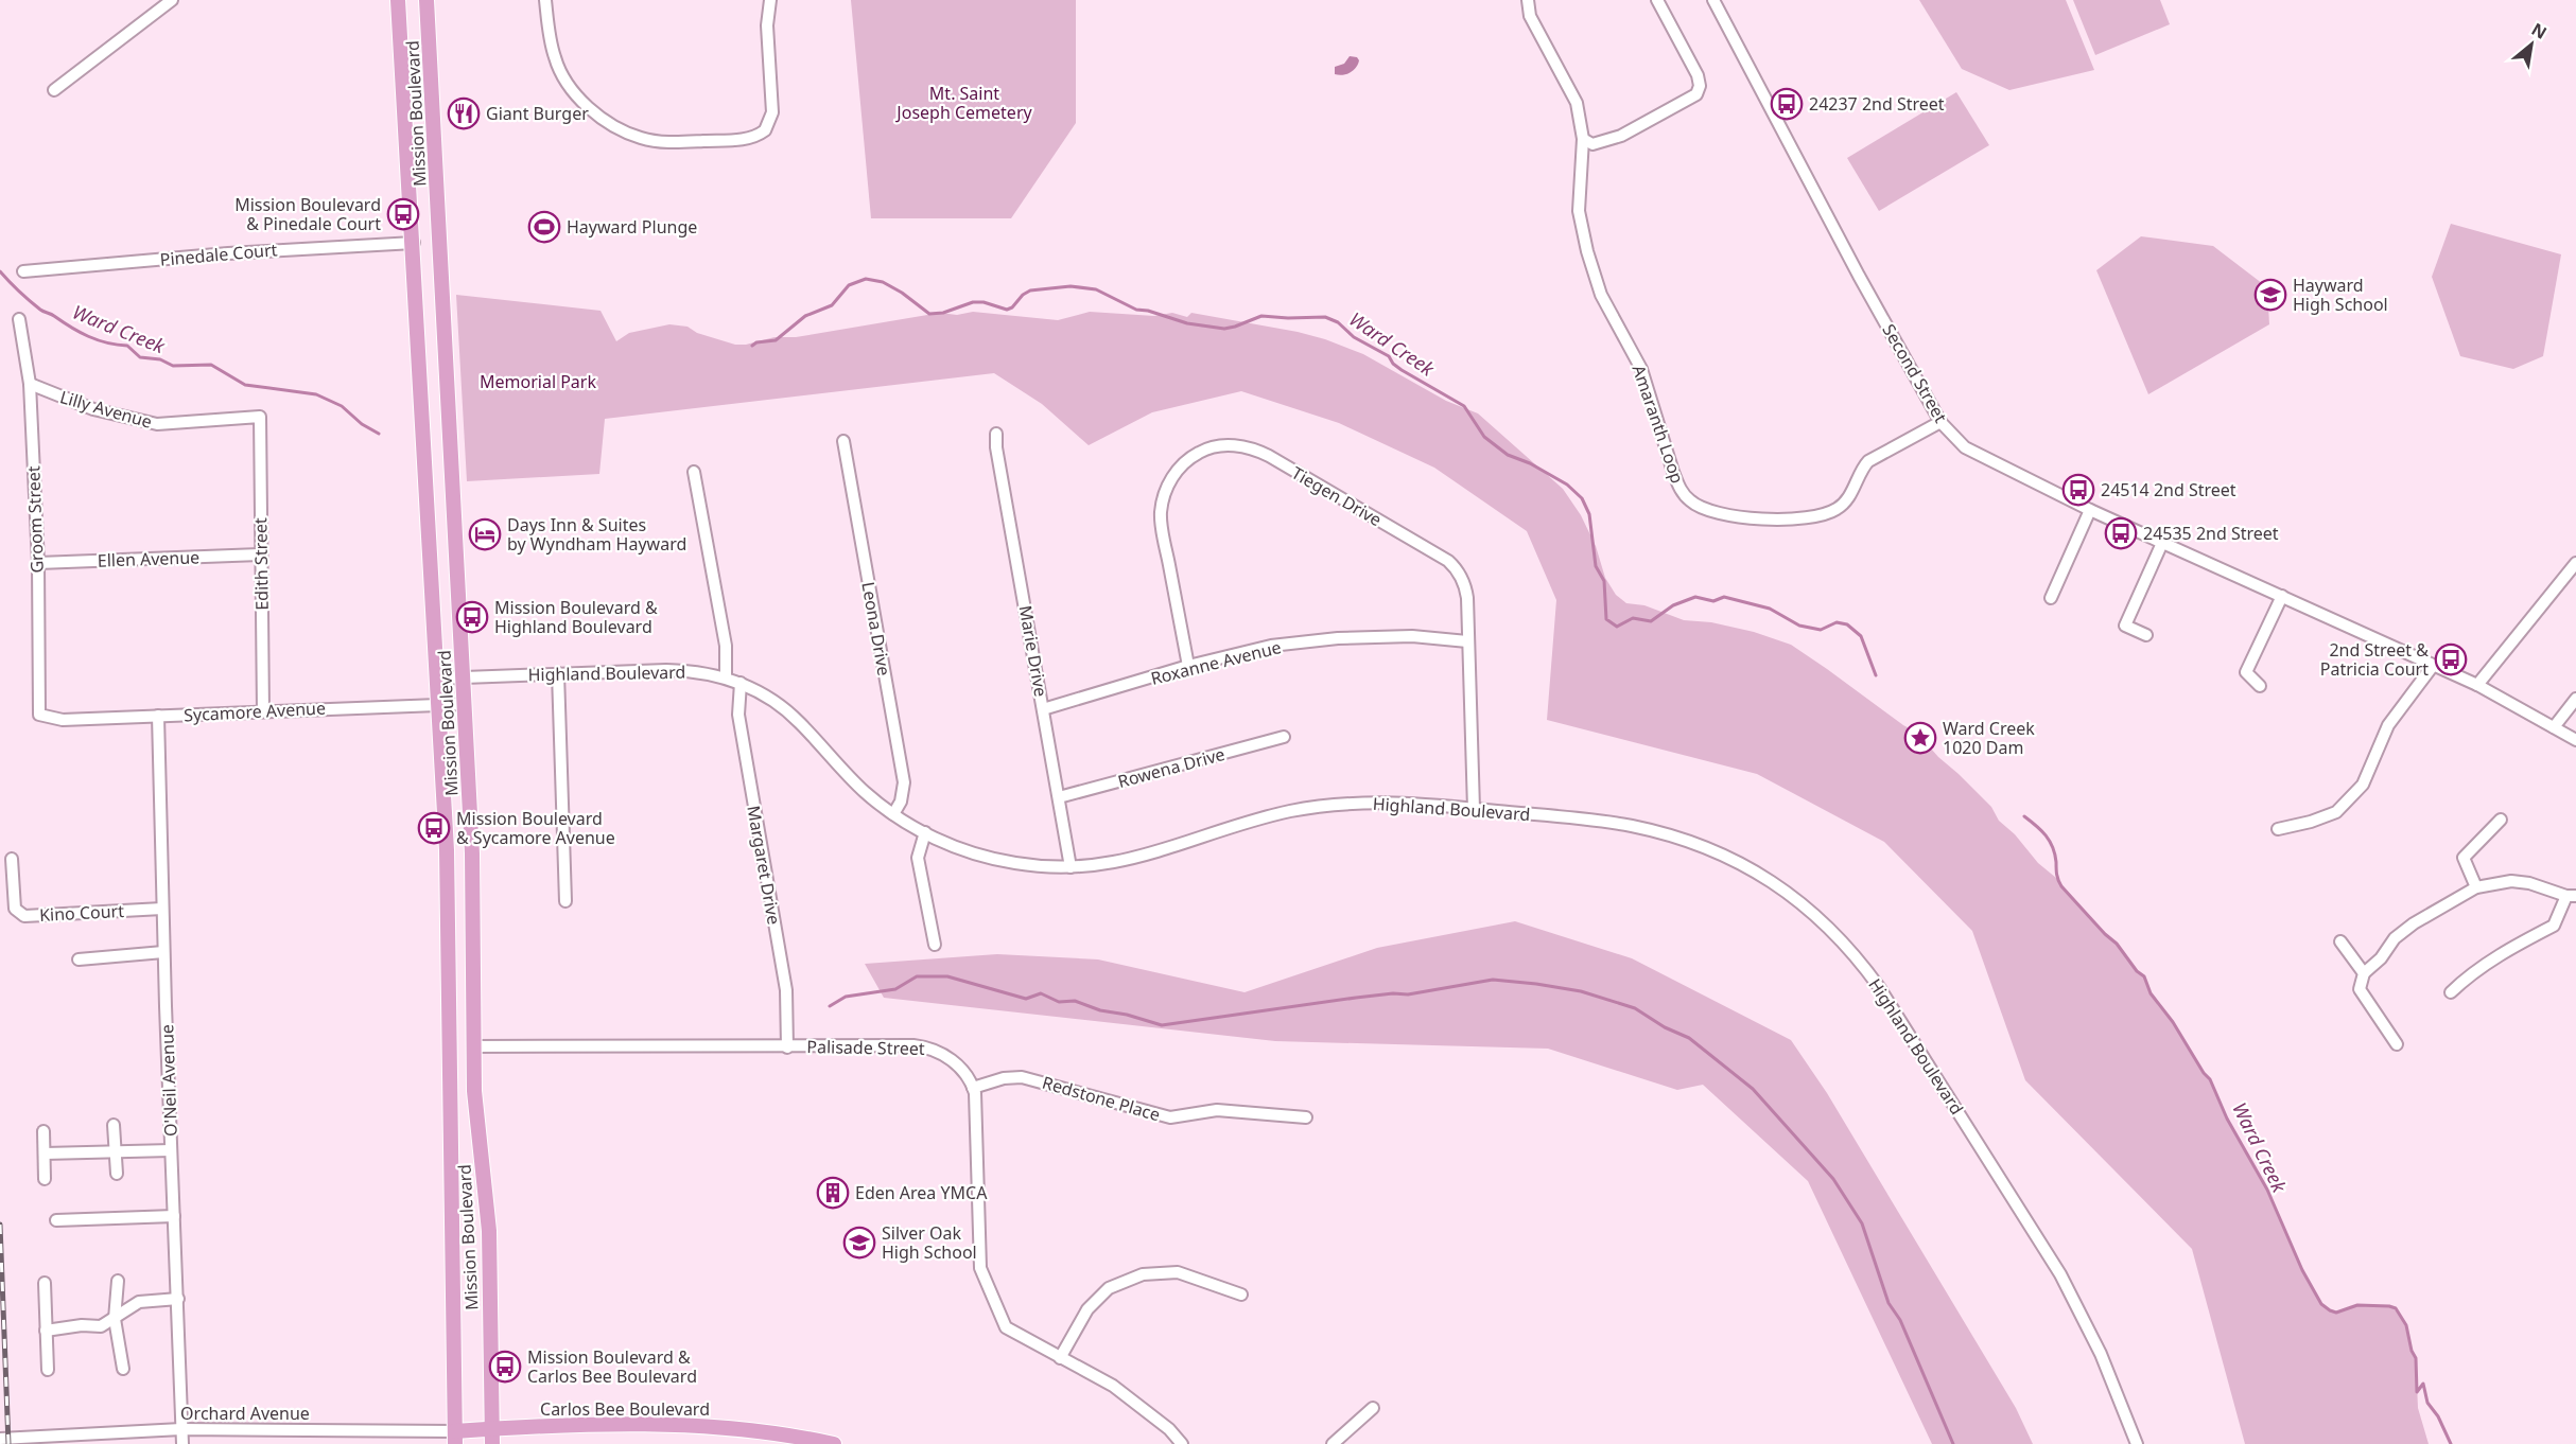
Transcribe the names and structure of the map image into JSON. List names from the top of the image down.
{
  "streets": {
    "main road": ["Mission Boulevard", "Carlos Bee Boulevard", "Orchard Avenue"],
    "street": [
      "Pinedale Court",
      "Second Street",
      "Lilly Avenue",
      "Amaranth Loop",
      "Tiegen Drive",
      "Groom Street",
      "Ellen Avenue",
      "Edith Street",
      "Leona Drive",
      "Marie Drive",
      "Roxanne Avenue",
      "Highland Boulevard",
      "Sycamore Avenue",
      "Rowena Drive",
      "Margaret Drive",
      "Kino Court",
      "Palisade Street",
      "O'Neil Avenue",
      "Redstone Place"
    ]
  },
  "crossings": [
    ["Mission Boulevard", "Pinedale Court"],
    ["Mission Boulevard", "Highland Boulevard"],
    ["Mission Boulevard", "Sycamore Avenue"],
    ["Mission Boulevard", "Palisade Street"],
    ["Mission Boulevard", "Carlos Bee Boulevard"],
    ["Mission Boulevard", "Orchard Avenue"],
    ["Second Street", "Amaranth Loop"],
    ["Lilly Avenue", "Groom Street"],
    ["Lilly Avenue", "Edith Street"],
    ["Tiegen Drive", "Roxanne Avenue"],
    ["Tiegen Drive", "Highland Boulevard"],
    ["Groom Street", "Ellen Avenue"],
    ["Groom Street", "Sycamore Avenue"],
    ["Ellen Avenue", "Edith Street"],
    ["Edith Street", "Sycamore Avenue"],
    ["Leona Drive", "Highland Boulevard"],
    ["Marie Drive", "Roxanne Avenue"],
    ["Marie Drive", "Highland Boulevard"],
    ["Marie Drive", "Rowena Drive"],
    ["Highland Boulevard", "Margaret Drive"],
    ["Sycamore Avenue", "O'Neil Avenue"],
    ["Margaret Drive", "Palisade Street"],
    ["Kino Court", "O'Neil Avenue"],
    ["Palisade Street", "Redstone Place"],
    ["O'Neil Avenue", "Orchard Avenue"],
    ["Carlos Bee Boulevard", "Orchard Avenue"]
  ],
  "water": ["Ward Creek"],
  "parks": ["Mt. Saint Joseph Cemetery", "Memorial Park"],
  "places": {
    "bus stop": [
      "24237 2nd Street",
      "Mission Boulevard & Pinedale Court",
      "24514 2nd Street",
      "24535 2nd Street",
      "Mission Boulevard & Highland Boulevard",
      "2nd Street & Patricia Court",
      "Mission Boulevard & Sycamore Avenue",
      "Mission Boulevard & Carlos Bee Boulevard"
    ],
    "restaurant": ["Giant Burger"],
    "sports": ["Hayward Plunge"],
    "school or university": ["Hayward High School", "Silver Oak High School"],
    "hotel": ["Days Inn & Suites by Wyndham Hayward"],
    "place": ["Ward Creek 1020 Dam"],
    "building": ["Eden Area YMCA"]
  },
  "north": "top right"
}
